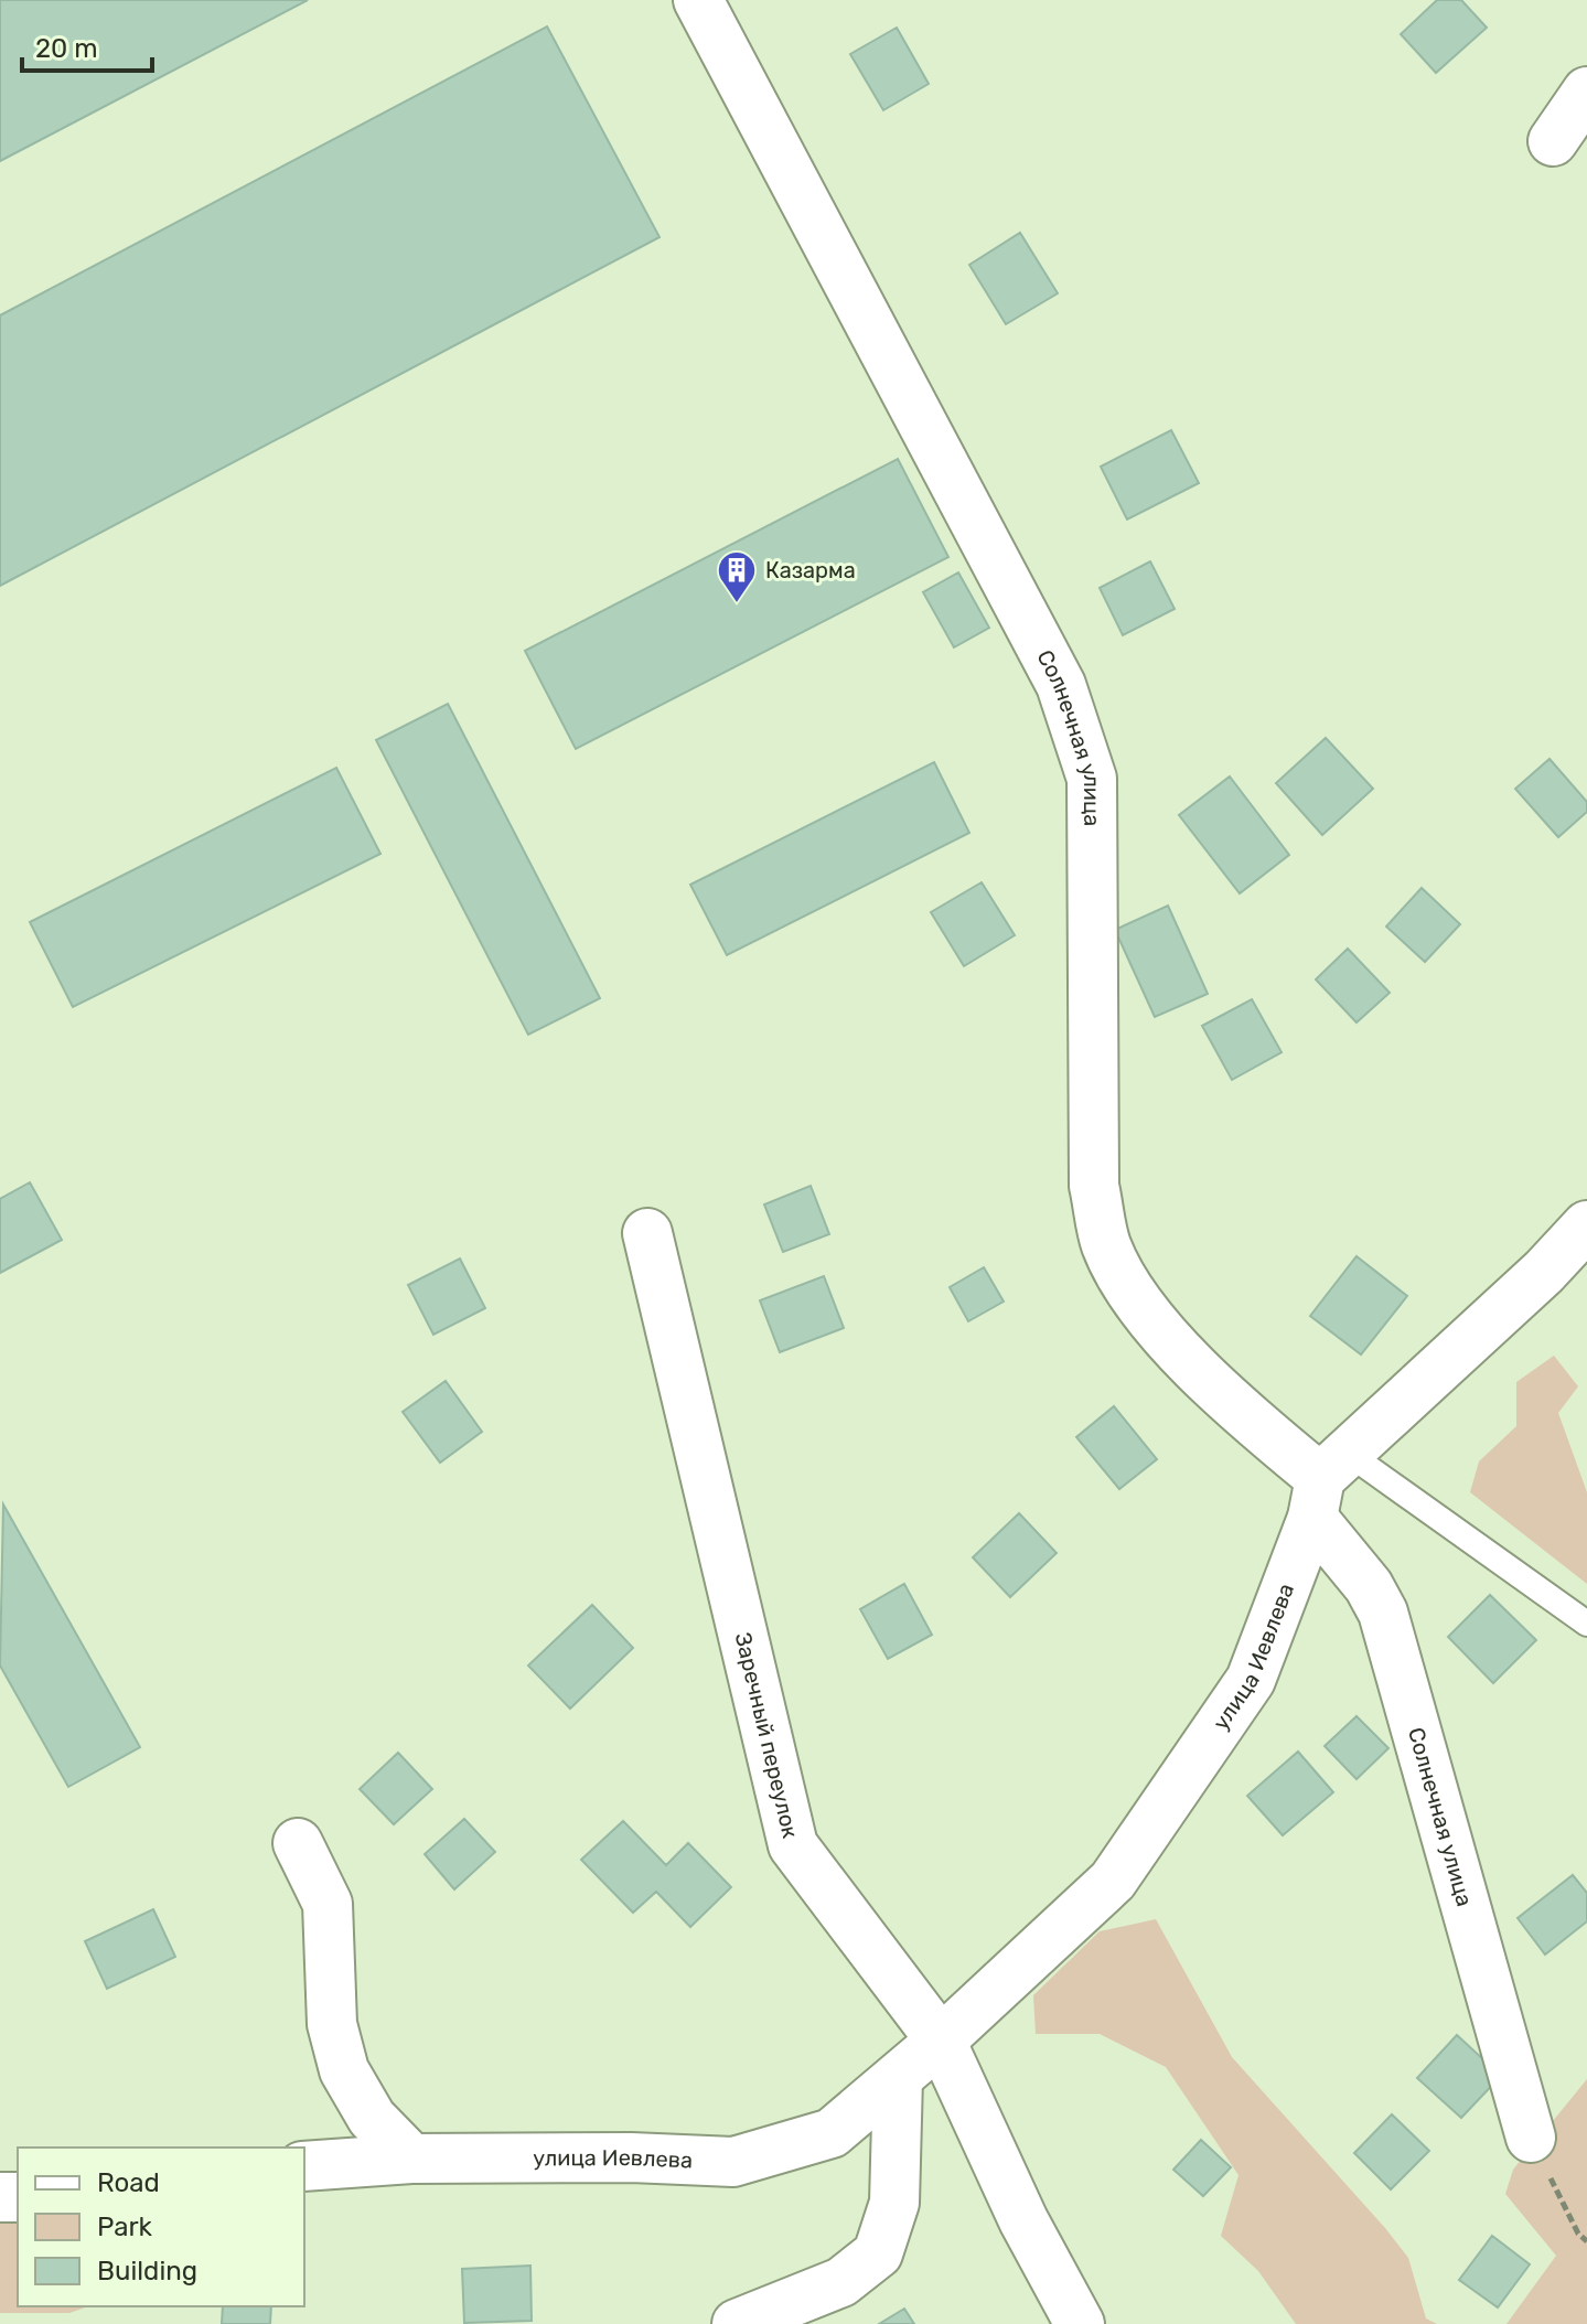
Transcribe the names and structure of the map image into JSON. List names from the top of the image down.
{
  "streets": {
    "street": ["Солнечная улица", "улица Иевлева", "Заречный переулок"]
  },
  "crossings": [
    ["Солнечная улица", "улица Иевлева"],
    ["улица Иевлева", "Заречный переулок"]
  ],
  "places": {
    "building": ["Казарма"]
  },
  "legend": ["Road", "Park", "Building"],
  "scale_bar": "20 m"
}
